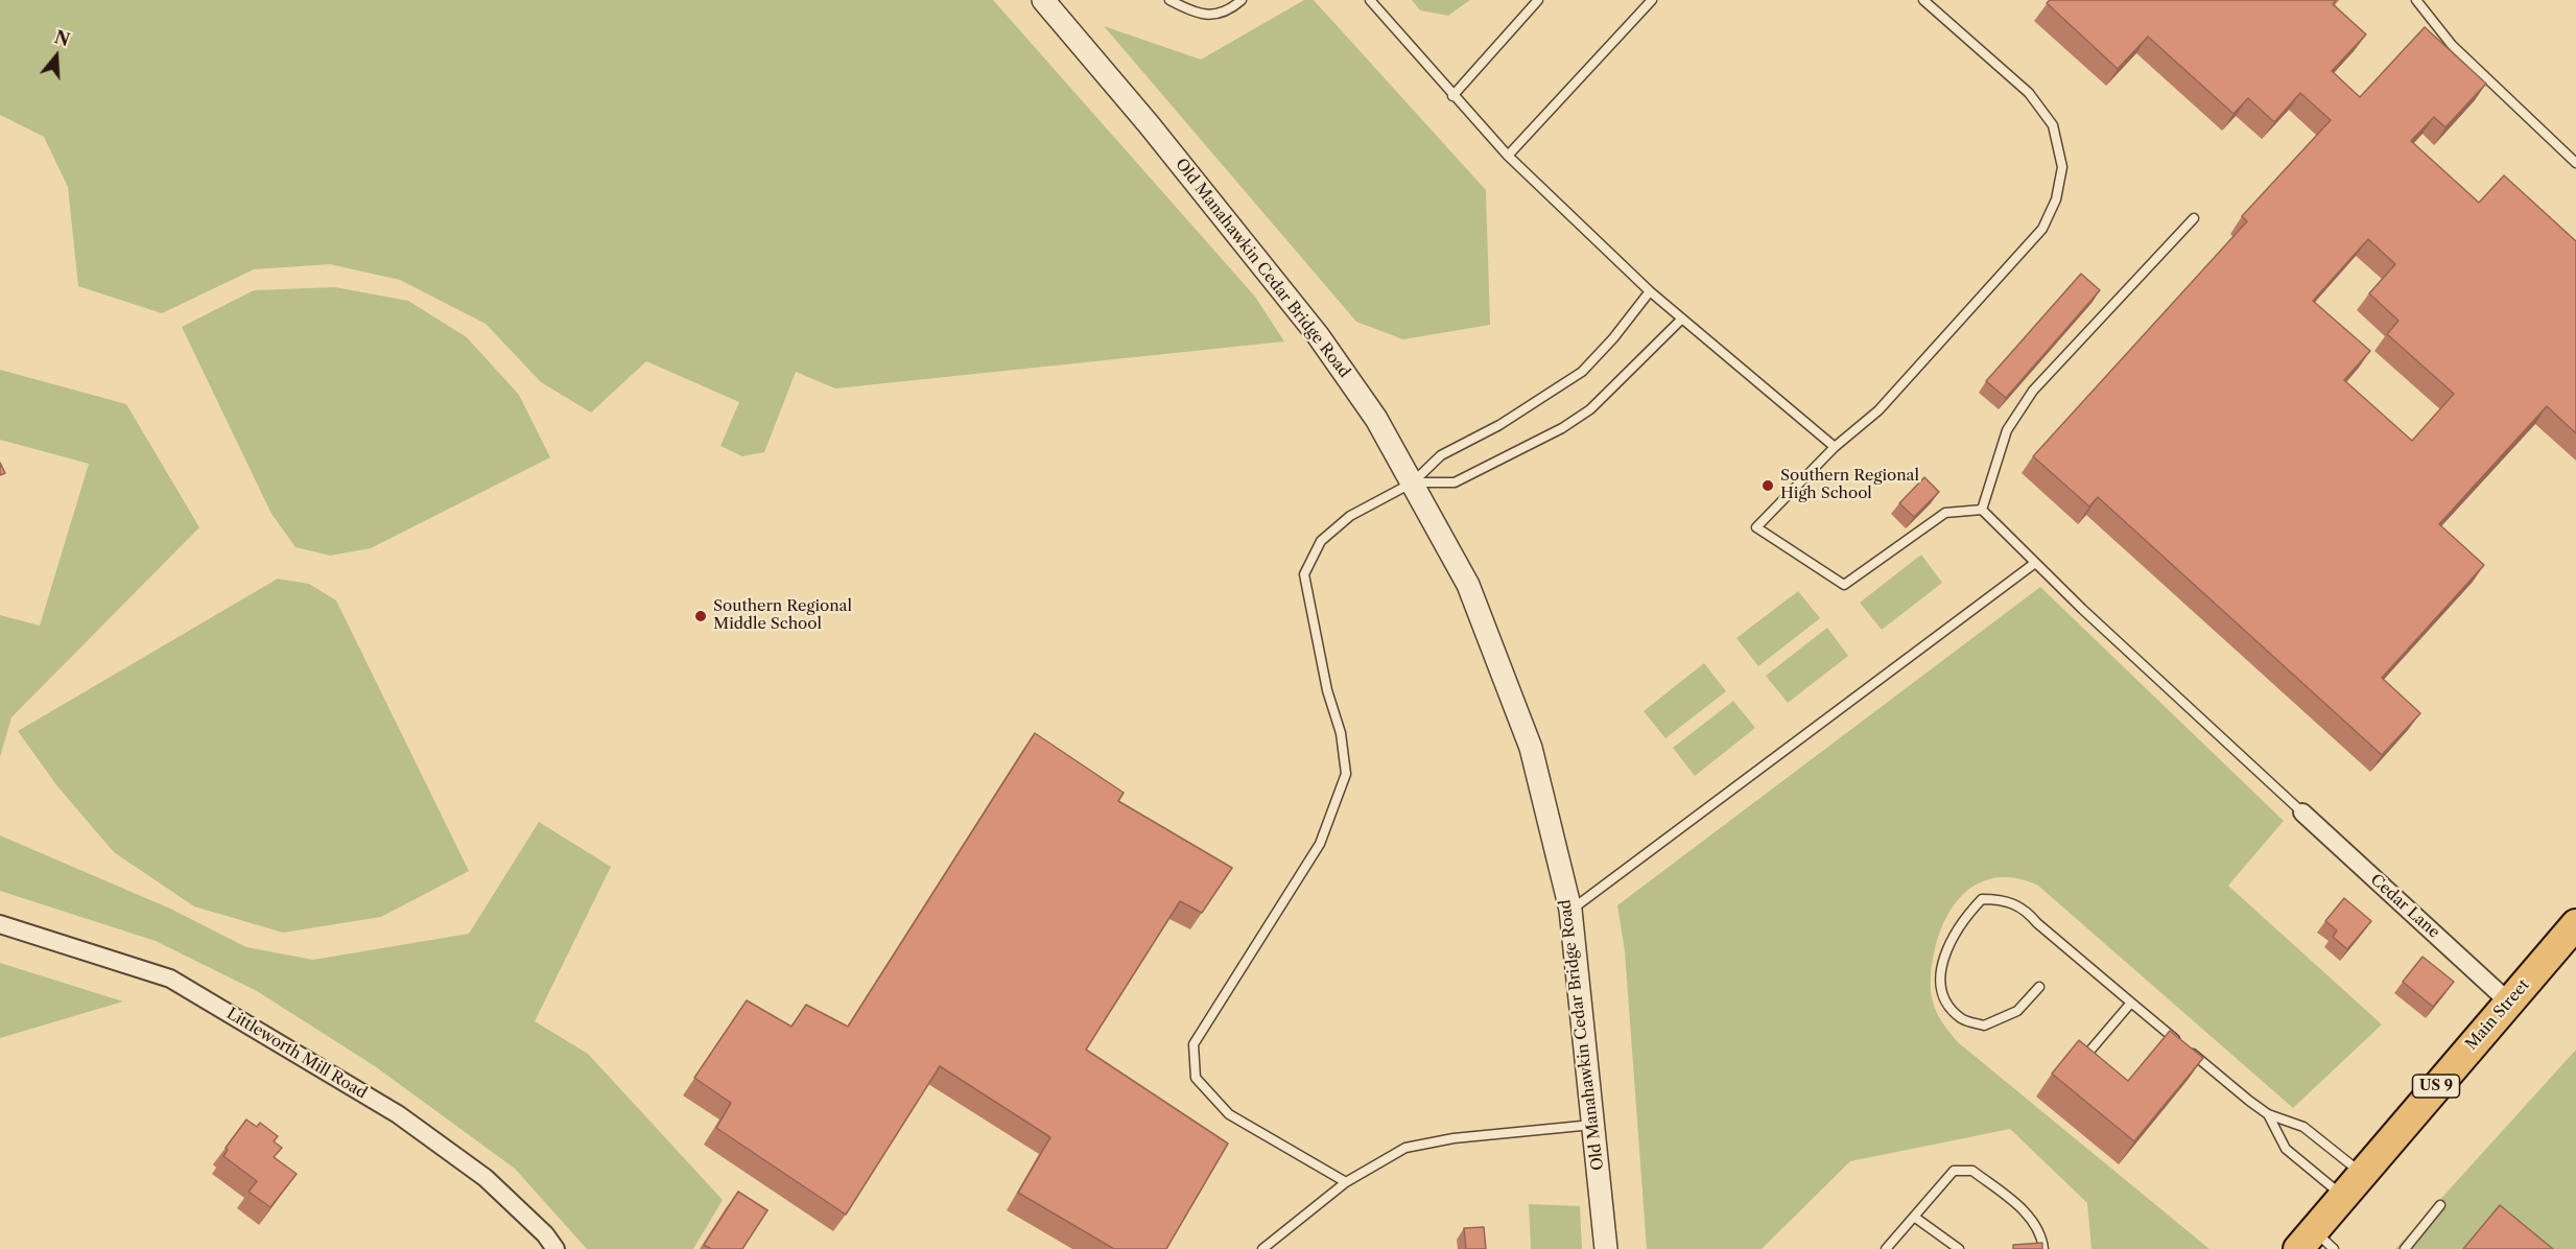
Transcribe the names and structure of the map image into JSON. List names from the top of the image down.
{
  "streets": {
    "highway": ["Main Street", "US 9"],
    "street": ["Old Manahawkin Cedar Bridge Road", "Cedar Lane", "Littleworth Mill Road"]
  },
  "crossings": [
    ["Cedar Lane", "Main Street"]
  ],
  "places": ["Southern Regional High School", "Southern Regional Middle School"],
  "north": "top"
}
